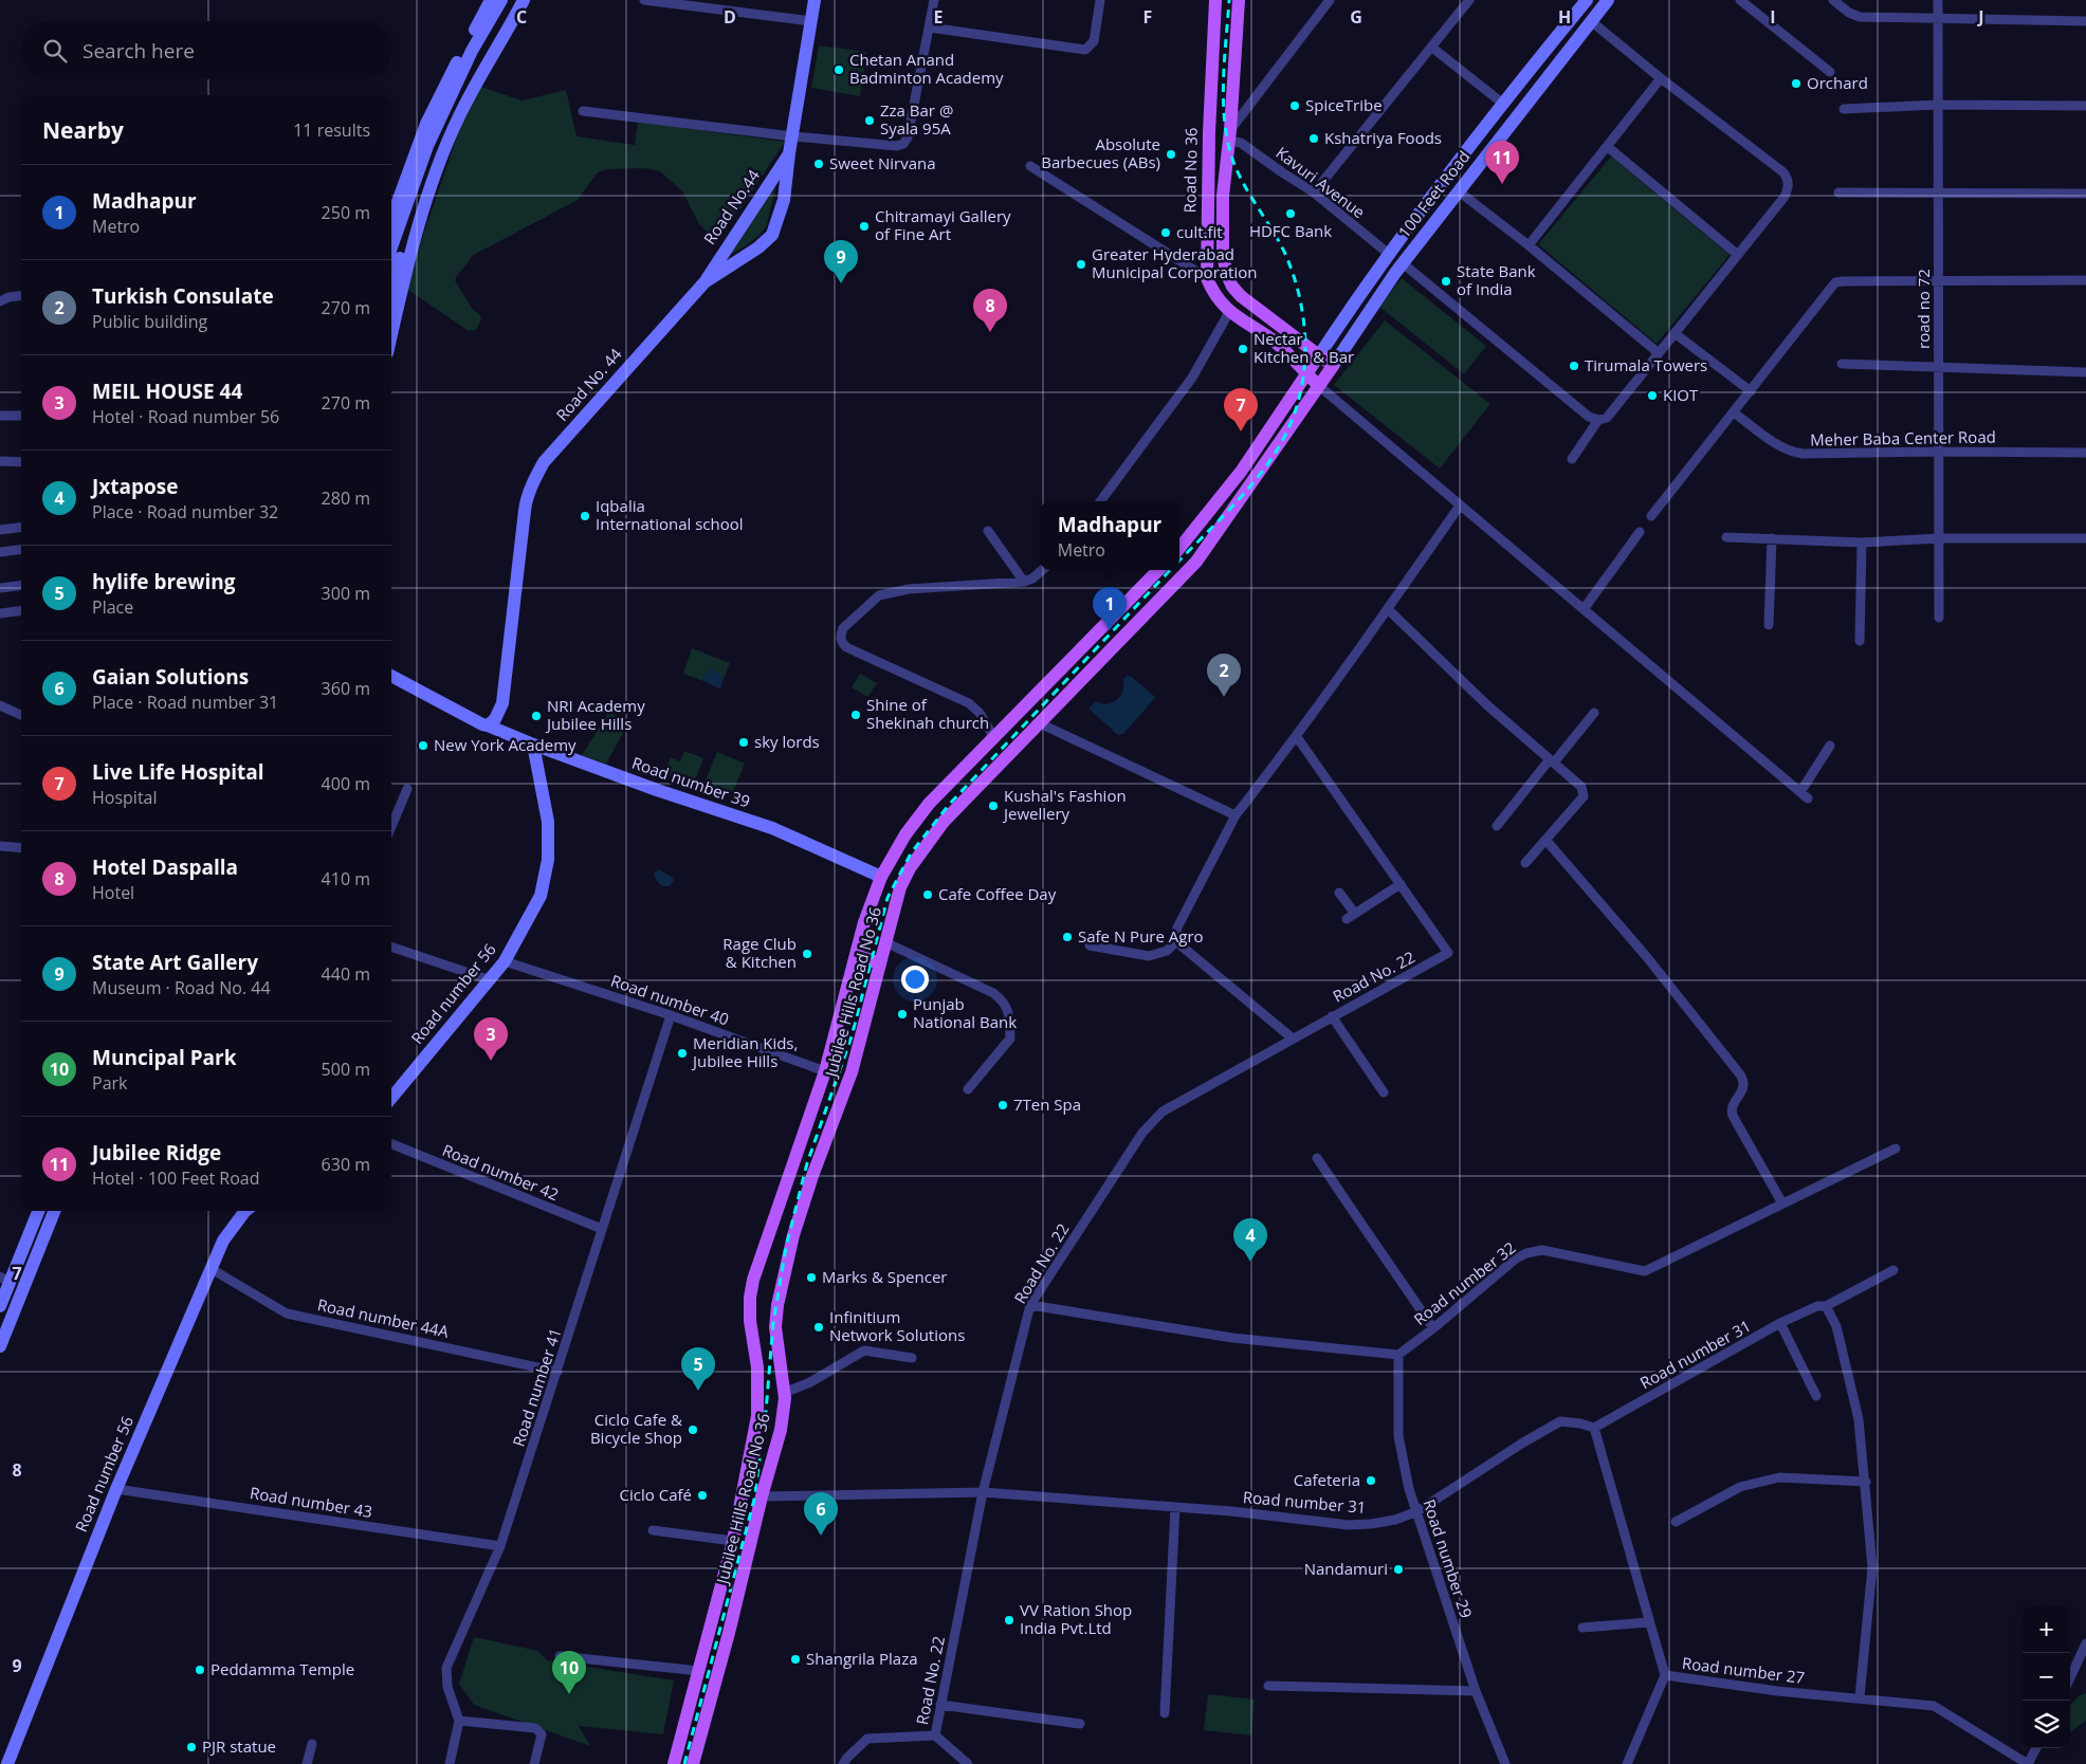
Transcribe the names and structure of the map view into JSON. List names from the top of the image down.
{
  "streets": {
    "main road": [
      "Road No 36",
      "100 Feet Road",
      "Road No.44",
      "Road No. 44",
      "Road number 39",
      "Jubilee Hills Road No 36",
      "Road number 56"
    ],
    "street": [
      "Kavuri Avenue",
      "road no 72",
      "Meher Baba Center Road",
      "Road No. 22",
      "Road number 40",
      "Road number 42",
      "Road number 32",
      "Road number 44A",
      "Road number 31",
      "Road number 41",
      "Road number 43",
      "Road number 29",
      "Road number 27"
    ]
  },
  "crossings": [
    ["Road No 36", "Kavuri Avenue"],
    ["Road No 36", "100 Feet Road"],
    ["Road No 36", "Jubilee Hills Road No 36"],
    ["Kavuri Avenue", "100 Feet Road"],
    ["100 Feet Road", "Jubilee Hills Road No 36"],
    ["Road No.44", "Road No. 44"],
    ["road no 72", "Meher Baba Center Road"],
    ["Road No. 44", "Road number 39"],
    ["Road number 39", "Jubilee Hills Road No 36"],
    ["Road number 39", "Road number 56"],
    ["Road No. 22", "Road number 31"],
    ["Jubilee Hills Road No 36", "Road number 40"],
    ["Jubilee Hills Road No 36", "Road number 31"],
    ["Road number 56", "Road number 40"],
    ["Road number 56", "Road number 44A"],
    ["Road number 56", "Road number 43"],
    ["Road number 40", "Road number 41"],
    ["Road number 42", "Road number 41"],
    ["Road number 32", "Road number 29"],
    ["Road number 44A", "Road number 41"],
    ["Road number 31", "Road number 29"],
    ["Road number 31", "Road number 27"],
    ["Road number 41", "Road number 43"]
  ],
  "places": [
    "Chetan Anand Badminton Academy",
    "Orchard",
    "SpiceTribe",
    "Zza Bar @ Syala 95A",
    "Kshatriya Foods",
    "Absolute Barbecues (ABs)",
    "Sweet Nirvana",
    "HDFC Bank",
    "Chitramayi Gallery of Fine Art",
    "cult.fit",
    "Greater Hyderabad Municipal Corporation",
    "State Bank of India",
    "Nectar Kitchen & Bar",
    "Tirumala Towers",
    "KIOT",
    "Iqbalia International school",
    "Shine of Shekinah church",
    "NRI Academy Jubilee Hills",
    "sky lords",
    "New York Academy",
    "Kushal's Fashion Jewellery",
    "Cafe Coffee Day",
    "Safe N Pure Agro",
    "Rage Club & Kitchen",
    "Punjab National Bank",
    "Meridian Kids, Jubilee Hills",
    "7Ten Spa",
    "Marks & Spencer",
    "Infinitium Network Solutions",
    "Ciclo Cafe & Bicycle Shop",
    "Cafeteria",
    "Ciclo Café",
    "Nandamuri",
    "VV Ration Shop India Pvt.Ltd",
    "Shangrila Plaza",
    "Peddamma Temple",
    "PJR statue"
  ],
  "page": {
    "search": "Search here",
    "heading": ["Nearby", "11 results"],
    "pins": [
      "11",
      "9",
      "8",
      "7",
      "1",
      "2",
      "3",
      "4",
      "5",
      "6",
      "10"
    ],
    "list": [
      {
        "mark": "1",
        "name": "Madhapur",
        "note": "Metro",
        "value": "250 m"
      },
      {
        "mark": "2",
        "name": "Turkish Consulate",
        "note": "Public building",
        "value": "270 m"
      },
      {
        "mark": "3",
        "name": "MEIL HOUSE 44",
        "note": "Hotel · Road number 56",
        "value": "270 m"
      },
      {
        "mark": "4",
        "name": "Jxtapose",
        "note": "Place · Road number 32",
        "value": "280 m"
      },
      {
        "mark": "5",
        "name": "hylife brewing",
        "note": "Place",
        "value": "300 m"
      },
      {
        "mark": "6",
        "name": "Gaian Solutions",
        "note": "Place · Road number 31",
        "value": "360 m"
      },
      {
        "mark": "7",
        "name": "Live Life Hospital",
        "note": "Hospital",
        "value": "400 m"
      },
      {
        "mark": "8",
        "name": "Hotel Daspalla",
        "note": "Hotel",
        "value": "410 m"
      },
      {
        "mark": "9",
        "name": "State Art Gallery",
        "note": "Museum · Road No. 44",
        "value": "440 m"
      },
      {
        "mark": "10",
        "name": "Muncipal Park",
        "note": "Park",
        "value": "500 m"
      },
      {
        "mark": "11",
        "name": "Jubilee Ridge",
        "note": "Hotel · 100 Feet Road",
        "value": "630 m"
      }
    ],
    "popup": ["Madhapur", "Metro"],
    "map_buttons": ["+", "−"]
  },
  "grid": {
    "columns": [
      "C",
      "D",
      "E",
      "F",
      "G",
      "H",
      "I",
      "J"
    ],
    "rows": ["7", "8", "9"]
  }
}
